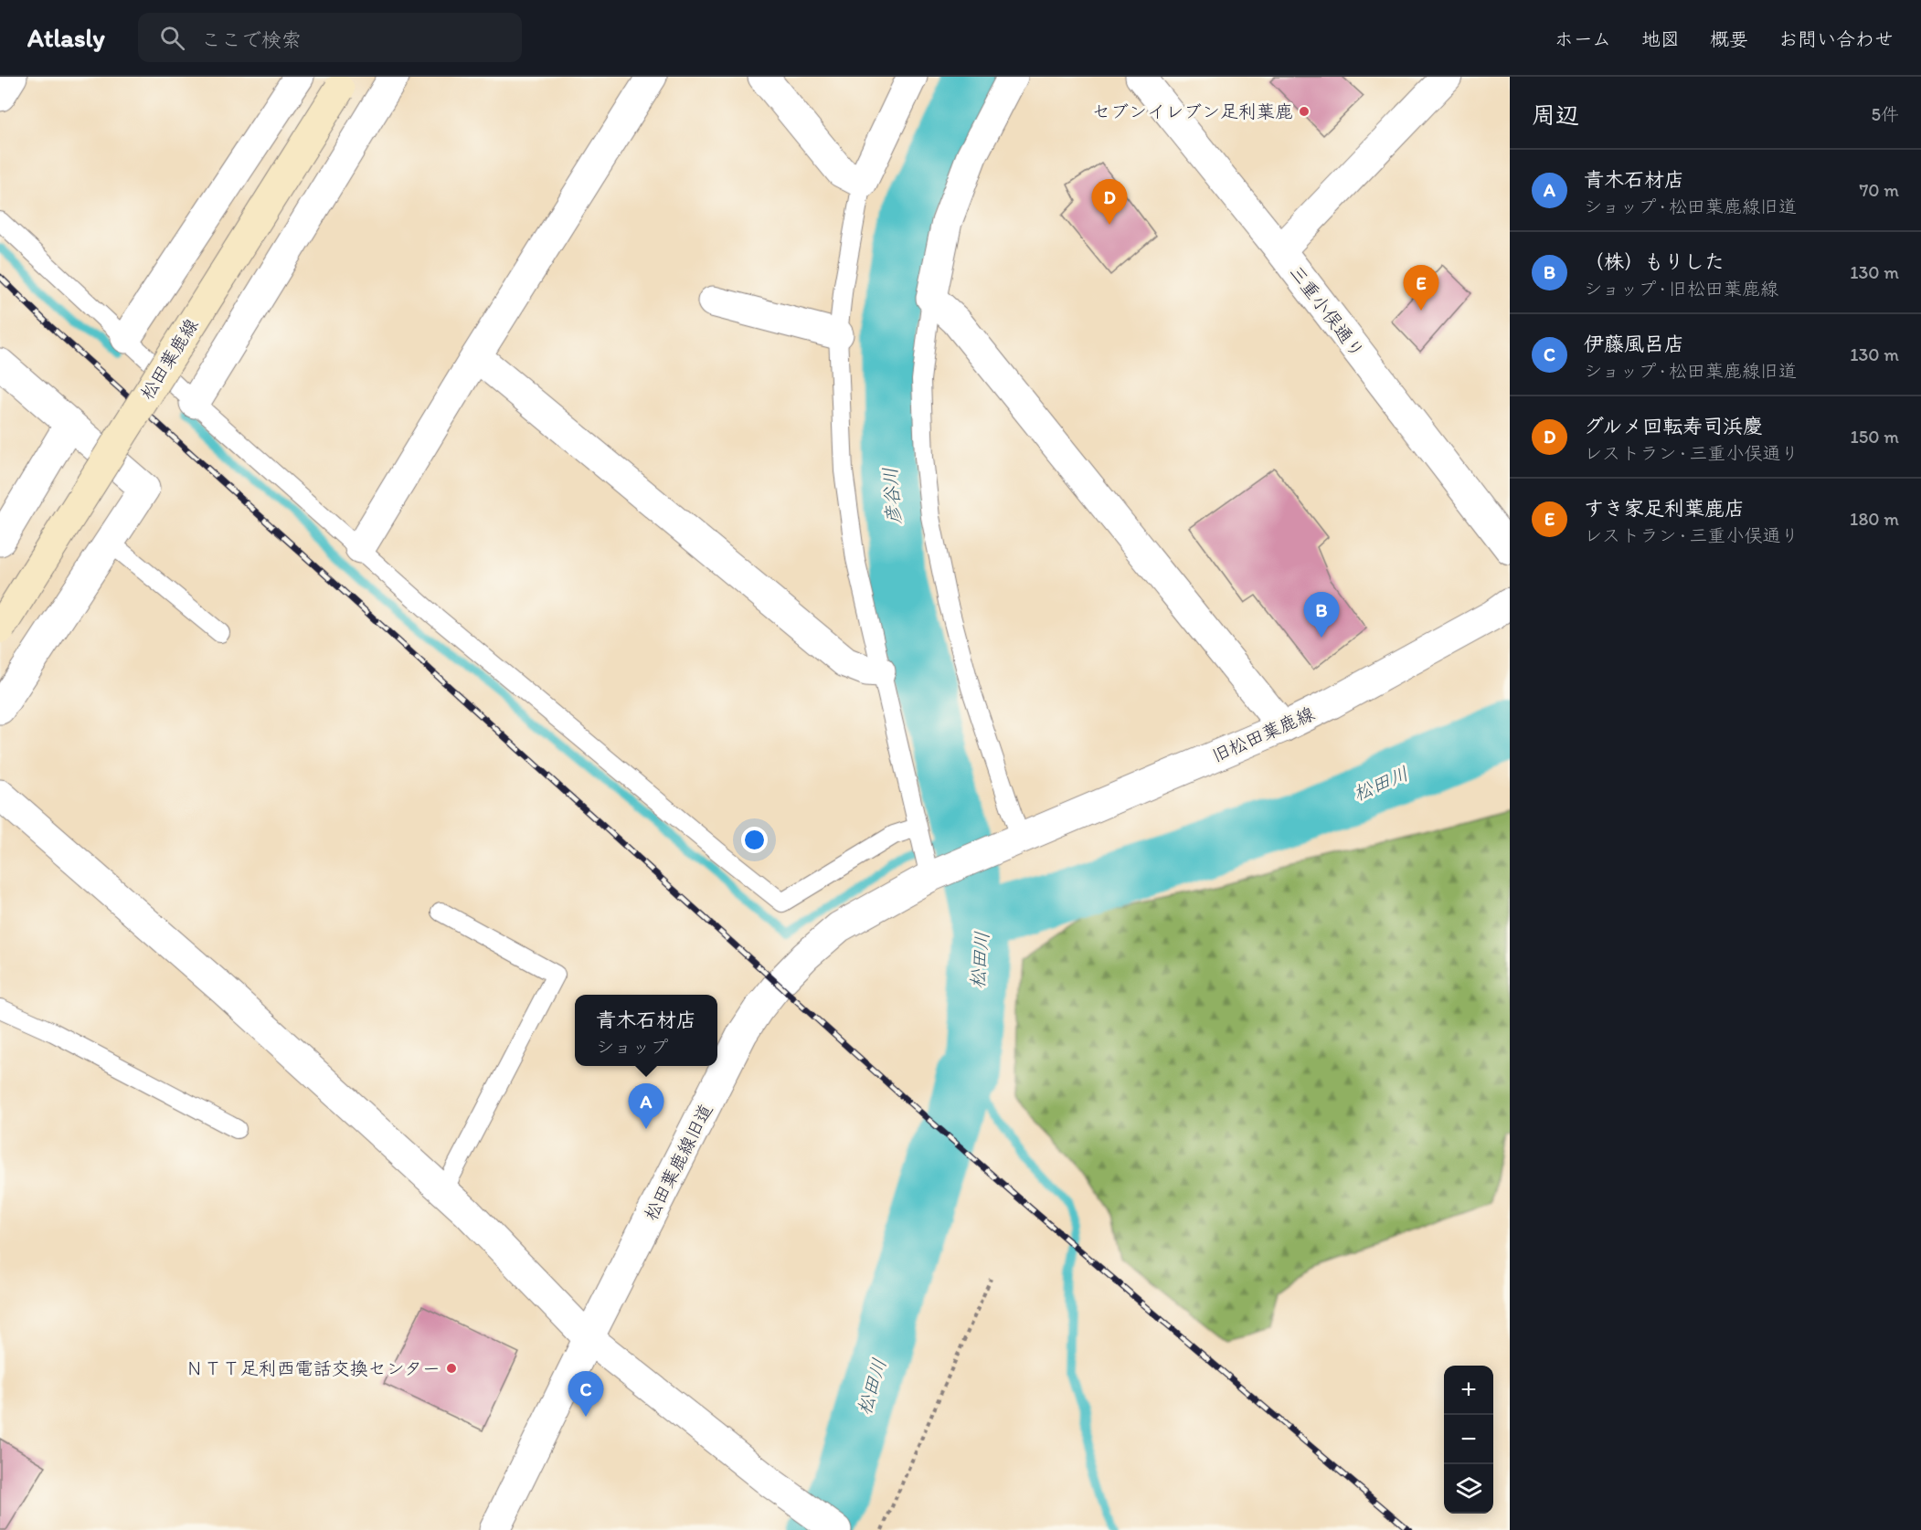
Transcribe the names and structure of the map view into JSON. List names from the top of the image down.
{
  "streets": {
    "main road": ["松田葉鹿線"],
    "street": ["三重小俣通り", "旧松田葉鹿線", "松田葉鹿線旧道"]
  },
  "crossings": [
    ["旧松田葉鹿線", "松田葉鹿線旧道"]
  ],
  "water": ["彦谷川", "松田川"],
  "places": ["セブンイレブン足利葉鹿", "ＮＴＴ足利西電話交換センター"],
  "page": {
    "header": "Atlasly",
    "search": "ここで検索",
    "nav": [
      "ホーム",
      "地図",
      "概要",
      "お問い合わせ"
    ],
    "heading": ["周辺", "5件"],
    "list": [
      {
        "mark": "A",
        "name": "青木石材店",
        "note": "ショップ · 松田葉鹿線旧道",
        "value": "70 m"
      },
      {
        "mark": "B",
        "name": "（株）もりした",
        "note": "ショップ · 旧松田葉鹿線",
        "value": "130 m"
      },
      {
        "mark": "C",
        "name": "伊藤風呂店",
        "note": "ショップ · 松田葉鹿線旧道",
        "value": "130 m"
      },
      {
        "mark": "D",
        "name": "グルメ回転寿司浜慶",
        "note": "レストラン · 三重小俣通り",
        "value": "150 m"
      },
      {
        "mark": "E",
        "name": "すき家足利葉鹿店",
        "note": "レストラン · 三重小俣通り",
        "value": "180 m"
      }
    ],
    "pins": [
      "D",
      "E",
      "B",
      "A",
      "C"
    ],
    "popup": ["青木石材店", "ショップ"],
    "map_buttons": ["+", "−"]
  }
}
